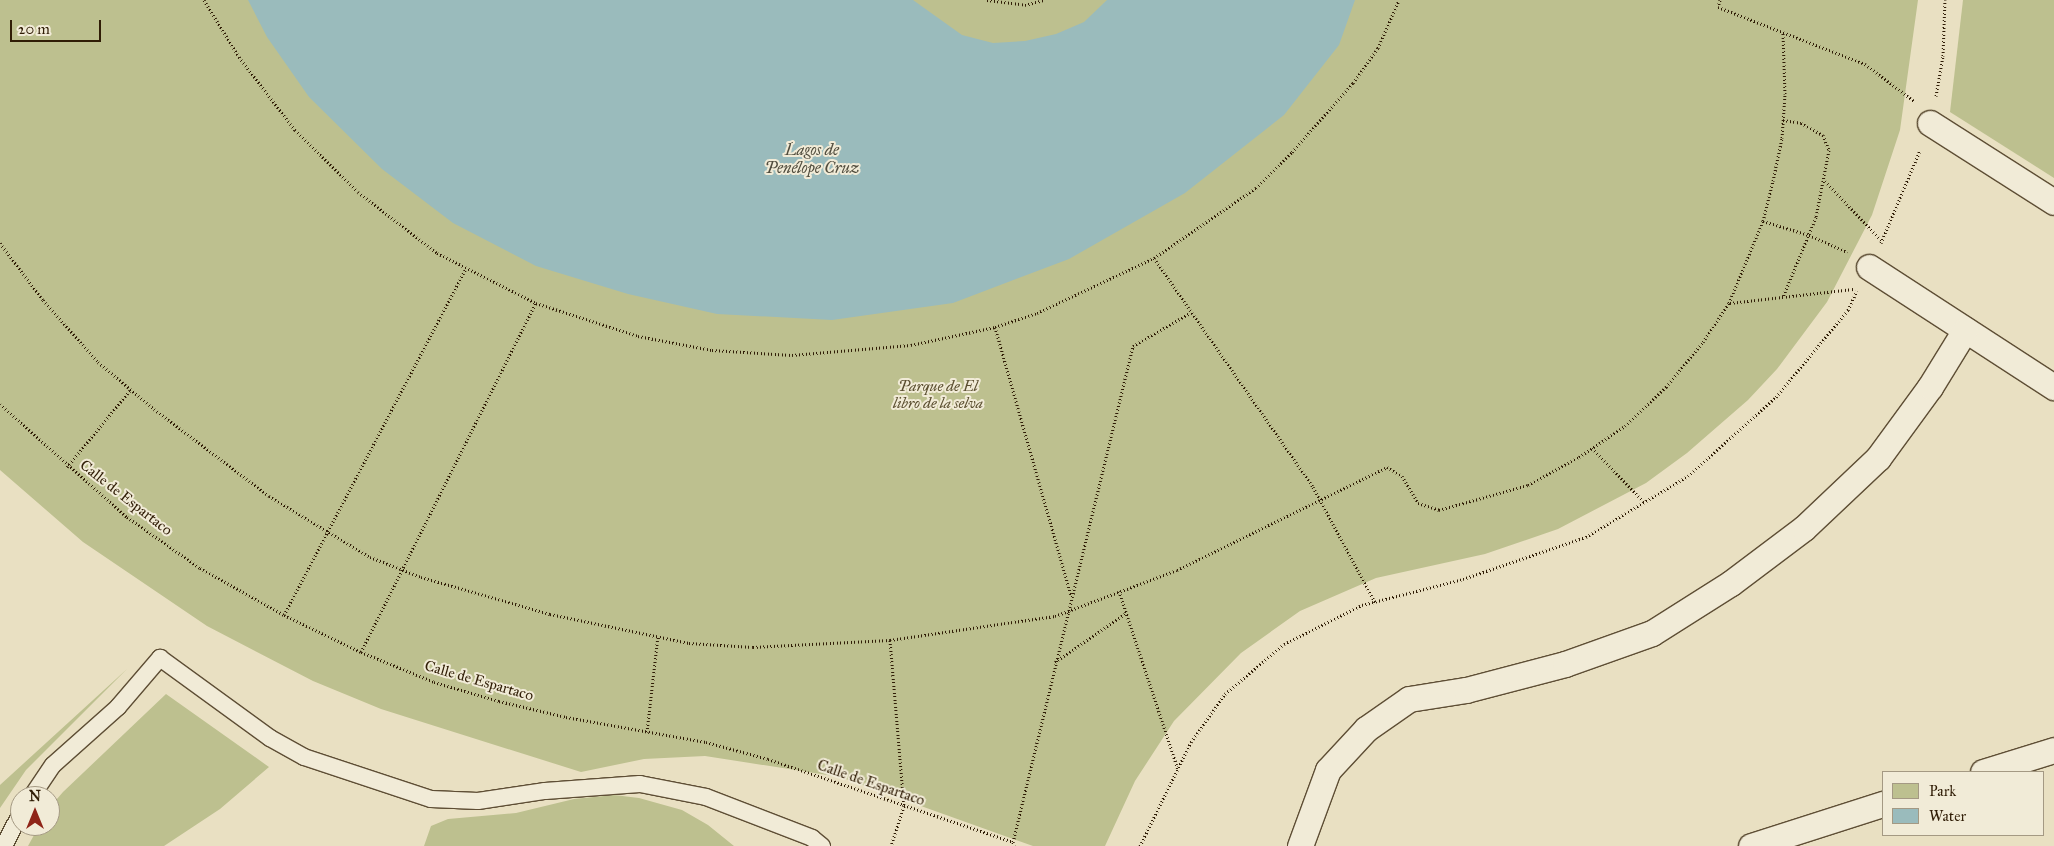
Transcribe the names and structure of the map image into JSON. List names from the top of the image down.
{
  "streets": {
    "path": ["Calle de Espartaco"]
  },
  "water": ["Lagos de Penélope Cruz"],
  "parks": ["Parque de El libro de la selva"],
  "legend": ["Park", "Water"],
  "scale_bar": "20 m",
  "north": "top"
}
